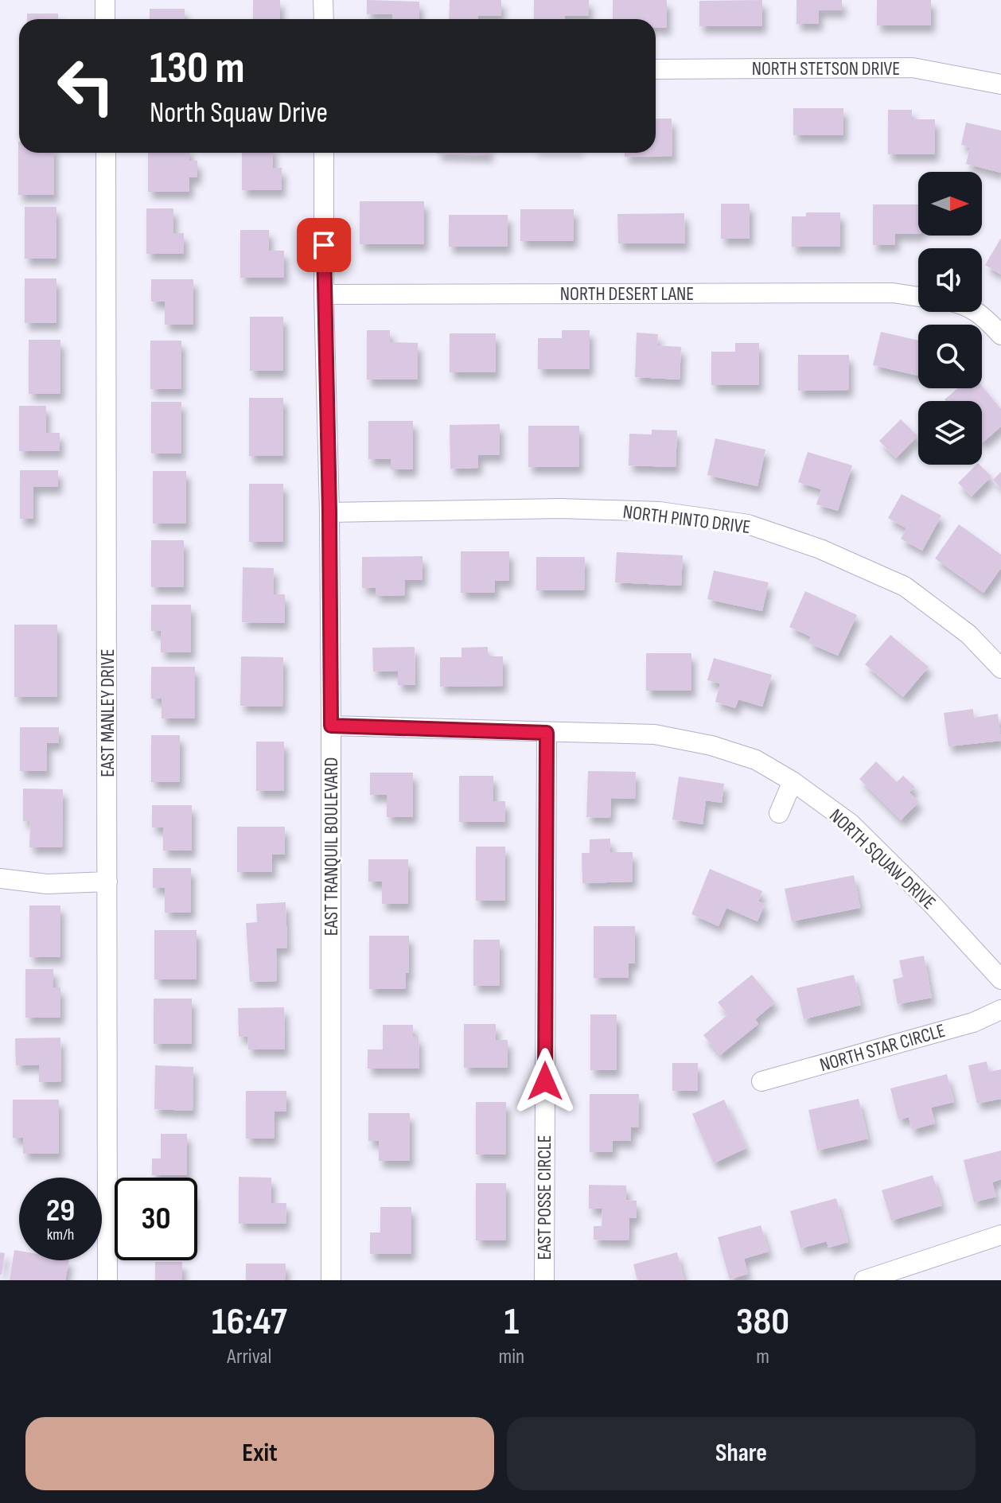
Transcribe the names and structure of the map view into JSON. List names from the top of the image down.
{
  "streets": {
    "street": [
      "NORTH STETSON DRIVE",
      "NORTH DESERT LANE",
      "NORTH PINTO DRIVE",
      "EAST MANLEY DRIVE",
      "EAST TRANQUIL BOULEVARD",
      "NORTH SQUAW DRIVE",
      "NORTH STAR CIRCLE",
      "EAST POSSE CIRCLE"
    ]
  },
  "crossings": [
    ["NORTH DESERT LANE", "EAST TRANQUIL BOULEVARD"],
    ["NORTH PINTO DRIVE", "EAST TRANQUIL BOULEVARD"],
    ["EAST TRANQUIL BOULEVARD", "NORTH SQUAW DRIVE"],
    ["NORTH SQUAW DRIVE", "EAST POSSE CIRCLE"]
  ],
  "north": "right",
  "page": {
    "turn": ["130 m", "North Squaw Drive"],
    "speed": "29 km/h",
    "limit": "30",
    "eta": [
      "16:47",
      "Arrival",
      "1",
      "min",
      "380",
      "m"
    ],
    "buttons": ["Exit", "Share"]
  }
}
